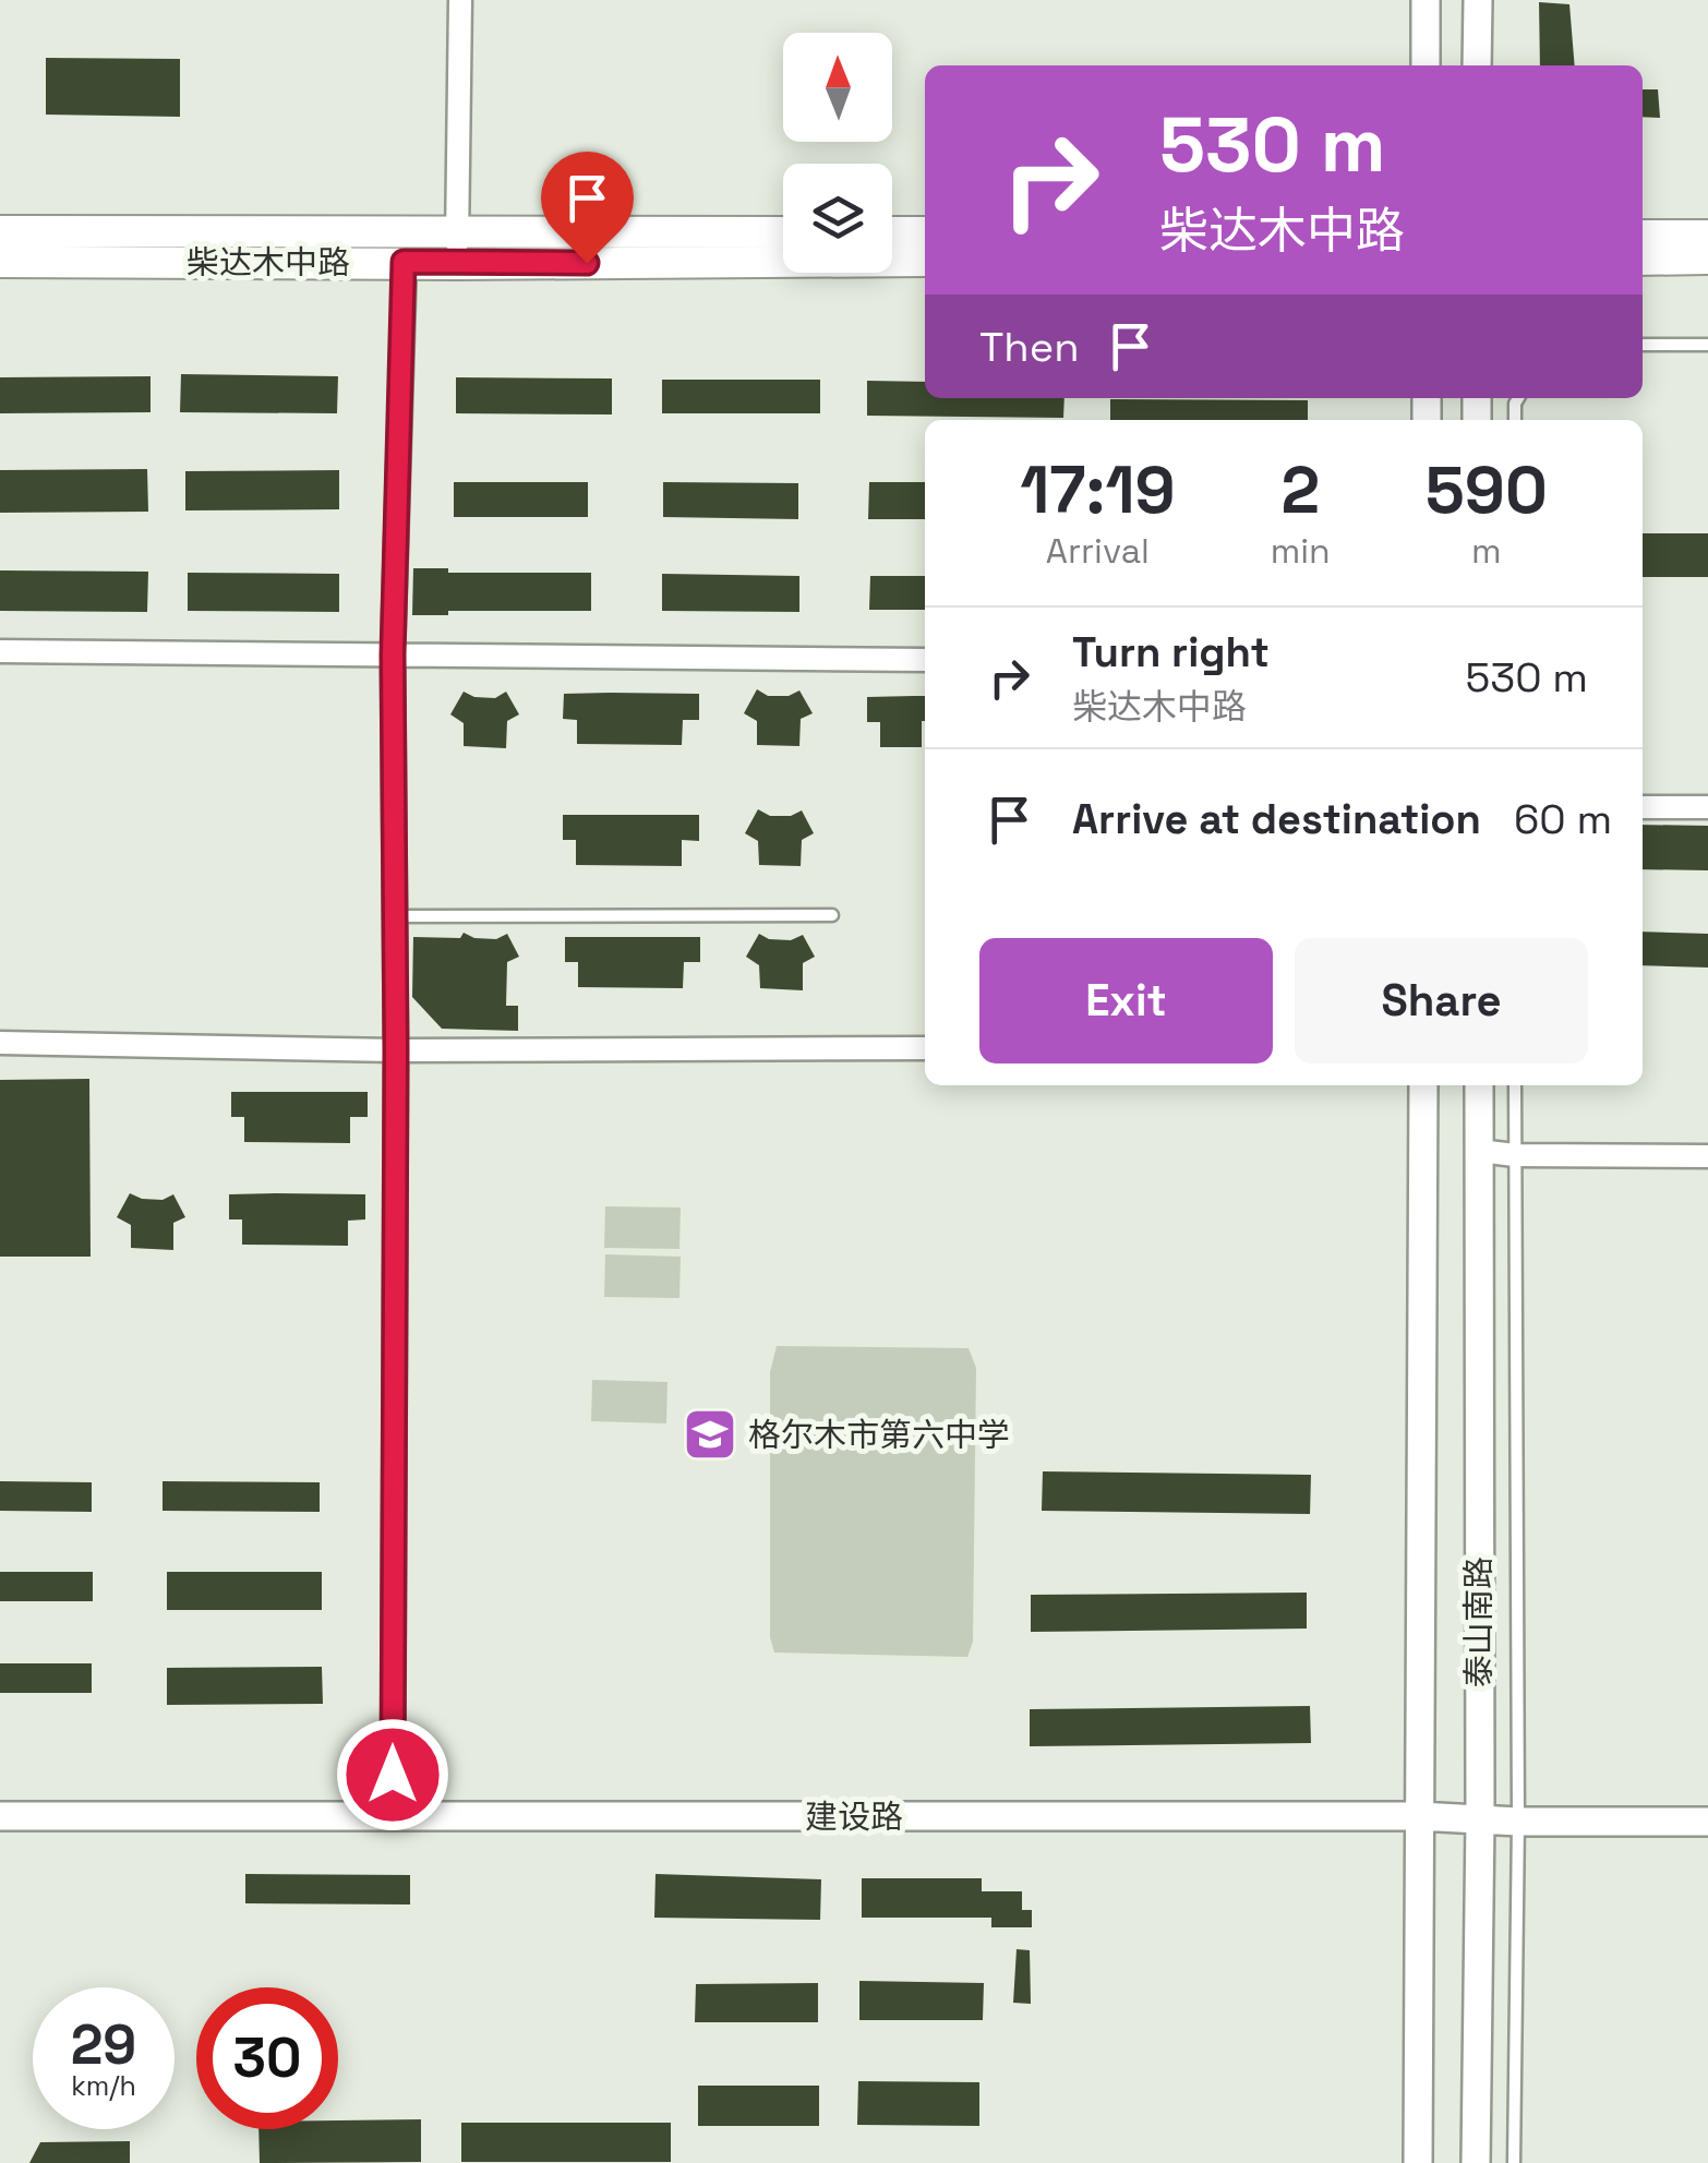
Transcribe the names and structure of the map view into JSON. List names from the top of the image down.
{
  "streets": {
    "main road": ["柴达木中路"],
    "street": ["泰山南路", "建设路"]
  },
  "crossings": [
    ["泰山南路", "建设路"]
  ],
  "places": {
    "school or university": ["格尔木市第六中学"]
  },
  "north": "top",
  "page": {
    "turn": ["530 m", "柴达木中路"],
    "then": "Then",
    "eta": [
      "17:19",
      "Arrival",
      "2",
      "min",
      "590",
      "m"
    ],
    "list": [
      {
        "name": "Turn right",
        "note": "柴达木中路",
        "value": "530 m"
      },
      {
        "name": "Arrive at destination",
        "value": "60 m"
      }
    ],
    "buttons": ["Exit", "Share"],
    "speed": "29 km/h",
    "limit": "30"
  }
}
